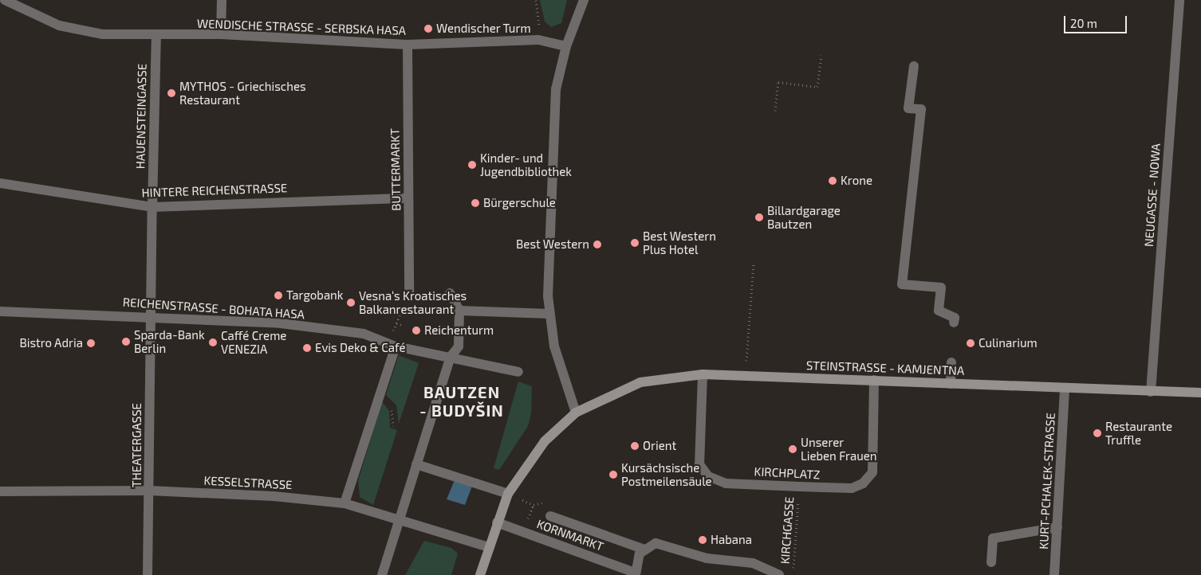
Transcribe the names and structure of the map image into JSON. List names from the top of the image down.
{
  "streets": {
    "main road": ["STEINSTRASSE - KAMJENTNA"],
    "street": [
      "WENDISCHE STRASSE - SERBSKA HASA",
      "HAUENSTEINGASSE",
      "BUTTERMARKT",
      "HINTERE REICHENSTRASSE",
      "NEUGASSE - NOWA",
      "REICHENSTRASSE - BOHATA HASA",
      "THEATERGASSE",
      "KIRCHPLATZ",
      "KURT-PCHALEK-STRASSE",
      "KESSELSTRASSE",
      "KORNMARKT"
    ],
    "path": ["KIRCHGASSE"]
  },
  "crossings": [
    ["WENDISCHE STRASSE - SERBSKA HASA", "HAUENSTEINGASSE"],
    ["WENDISCHE STRASSE - SERBSKA HASA", "BUTTERMARKT"],
    ["HAUENSTEINGASSE", "HINTERE REICHENSTRASSE"],
    ["HAUENSTEINGASSE", "REICHENSTRASSE - BOHATA HASA"],
    ["HAUENSTEINGASSE", "THEATERGASSE"],
    ["BUTTERMARKT", "HINTERE REICHENSTRASSE"],
    ["NEUGASSE - NOWA", "STEINSTRASSE - KAMJENTNA"],
    ["REICHENSTRASSE - BOHATA HASA", "THEATERGASSE"],
    ["STEINSTRASSE - KAMJENTNA", "KIRCHPLATZ"],
    ["STEINSTRASSE - KAMJENTNA", "KURT-PCHALEK-STRASSE"],
    ["STEINSTRASSE - KAMJENTNA", "KESSELSTRASSE"],
    ["STEINSTRASSE - KAMJENTNA", "KORNMARKT"],
    ["THEATERGASSE", "KESSELSTRASSE"],
    ["KIRCHPLATZ", "KIRCHGASSE"]
  ],
  "districts": ["BAUTZEN - BUDYŠIN"],
  "places": [
    "Wendischer Turm",
    "MYTHOS - Griechisches Restaurant",
    "Kinder- und Jugendbibliothek",
    "Krone",
    "Bürgerschule",
    "Billardgarage Bautzen",
    "Best Western Plus Hotel",
    "Best Western",
    "Targobank",
    "Vesna‘s Kroatisches Balkanrestaurant",
    "Reichenturm",
    "Sparda-Bank Berlin",
    "Caffé Creme VENEZIA",
    "Bistro Adria",
    "Culinarium",
    "Evis Deko & Café",
    "Restaurante Truffle",
    "Orient",
    "Unserer Lieben Frauen",
    "Kursächsische Postmeilensäule",
    "Habana"
  ],
  "scale_bar": "20 m"
}
